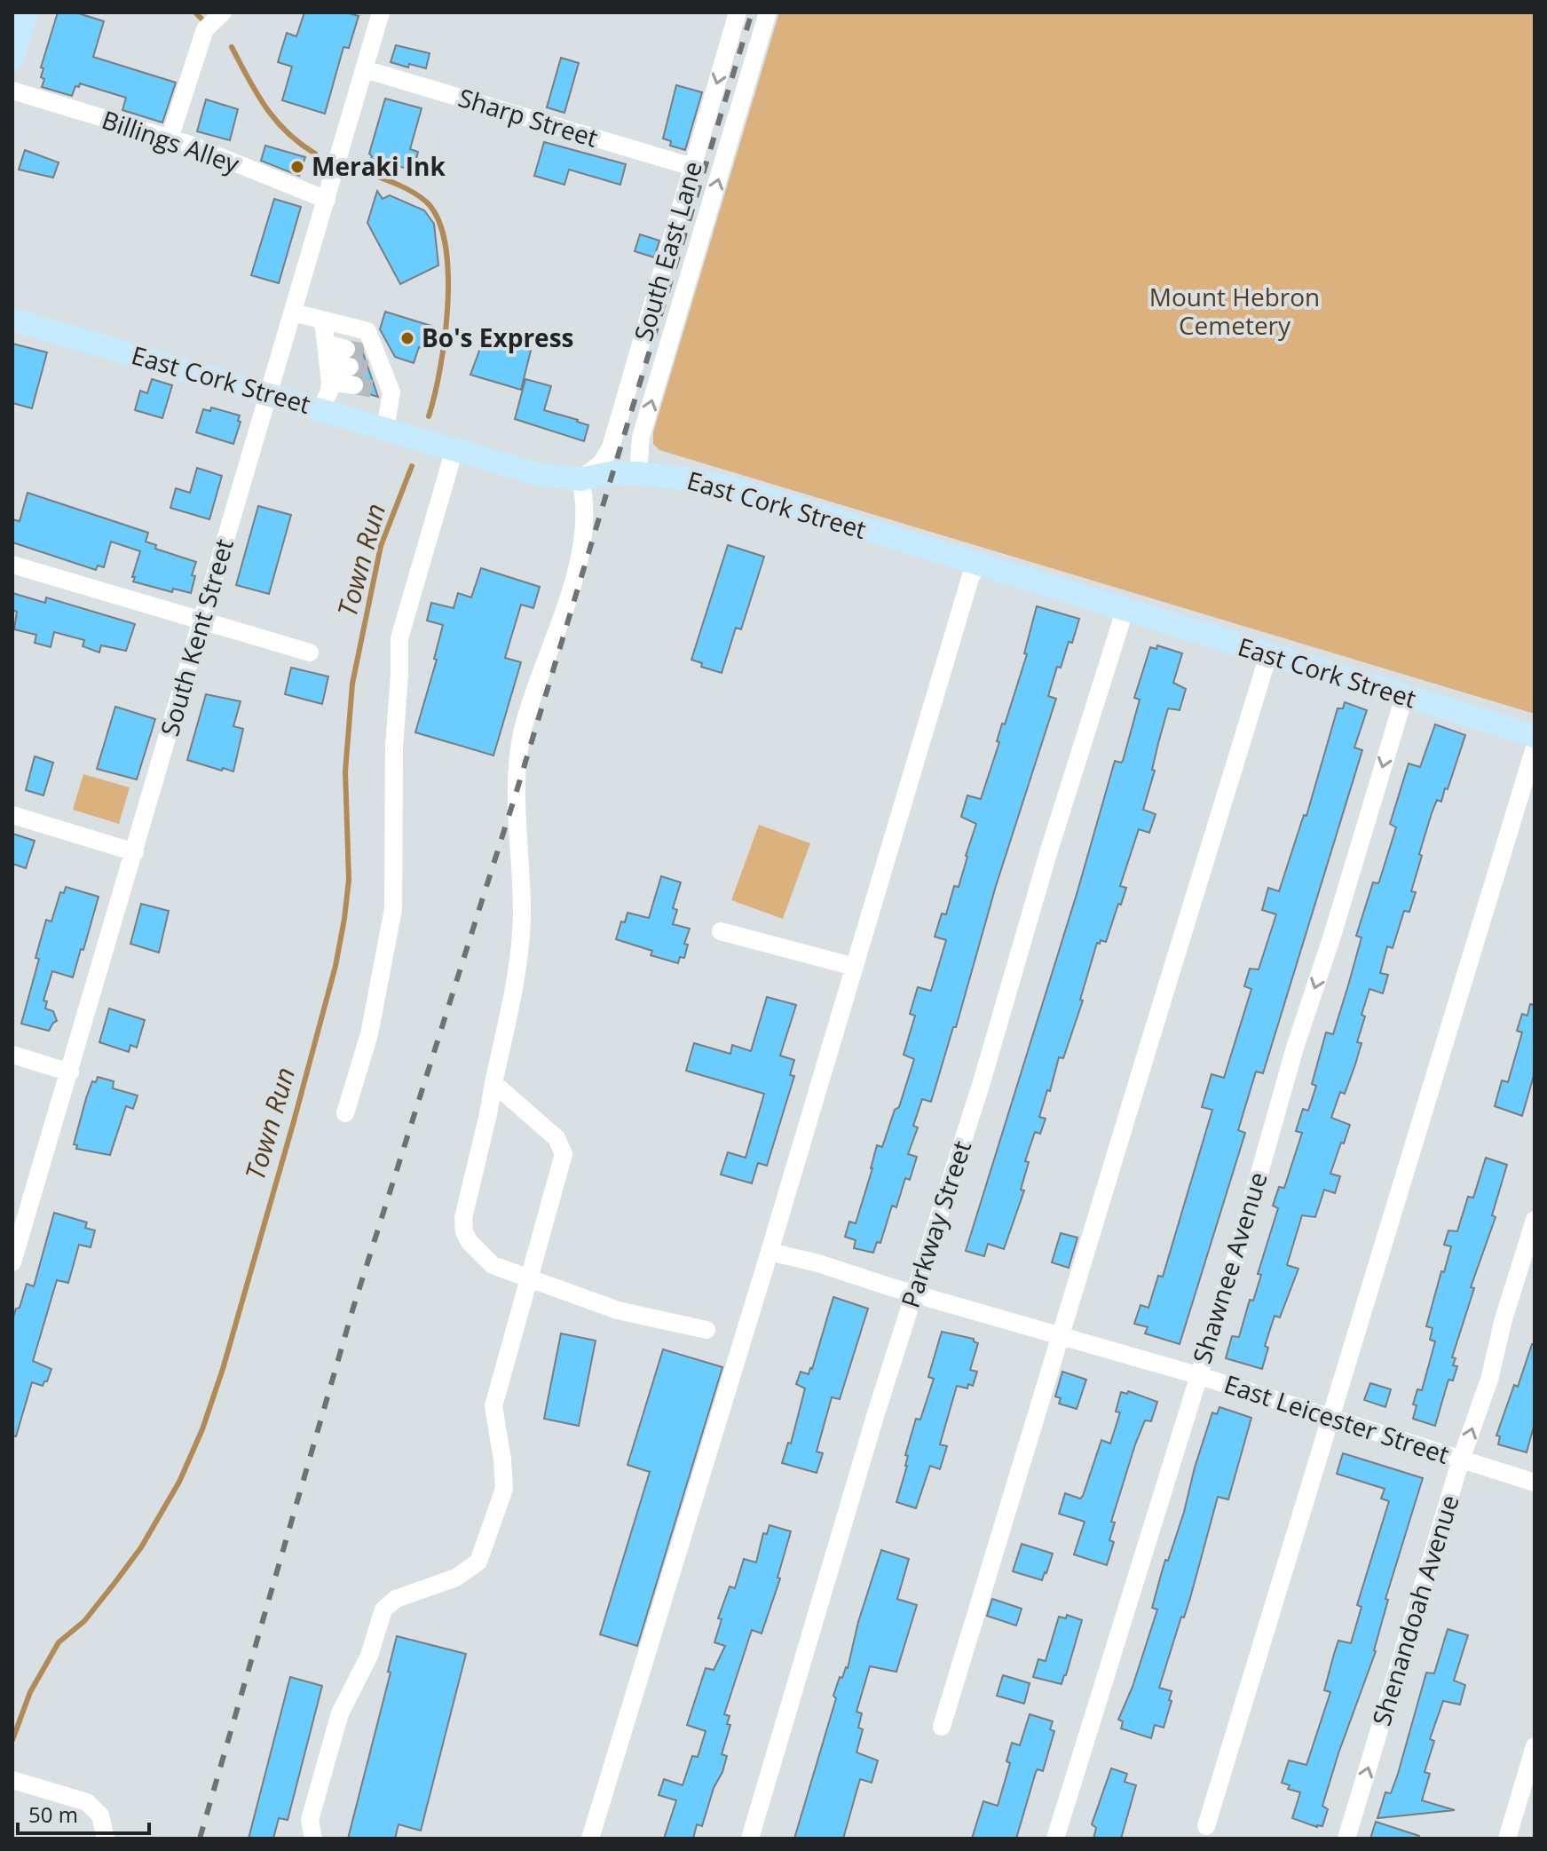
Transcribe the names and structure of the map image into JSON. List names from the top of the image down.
{
  "streets": {
    "main road": ["East Cork Street"],
    "street": [
      "Sharp Street",
      "Billings Alley",
      "South East Lane",
      "South Kent Street",
      "Parkway Street",
      "Shawnee Avenue",
      "East Leicester Street",
      "Shenandoah Avenue"
    ]
  },
  "crossings": [
    ["Sharp Street", "South East Lane"],
    ["Sharp Street", "South Kent Street"],
    ["Billings Alley", "South Kent Street"],
    ["South East Lane", "East Cork Street"],
    ["East Cork Street", "South Kent Street"],
    ["East Cork Street", "Parkway Street"],
    ["East Cork Street", "Shawnee Avenue"],
    ["Parkway Street", "East Leicester Street"],
    ["Shawnee Avenue", "East Leicester Street"],
    ["East Leicester Street", "Shenandoah Avenue"]
  ],
  "water": ["Town Run"],
  "parks": ["Mount Hebron Cemetery"],
  "places": ["Meraki Ink", "Bo's Express"],
  "scale_bar": "50 m"
}
